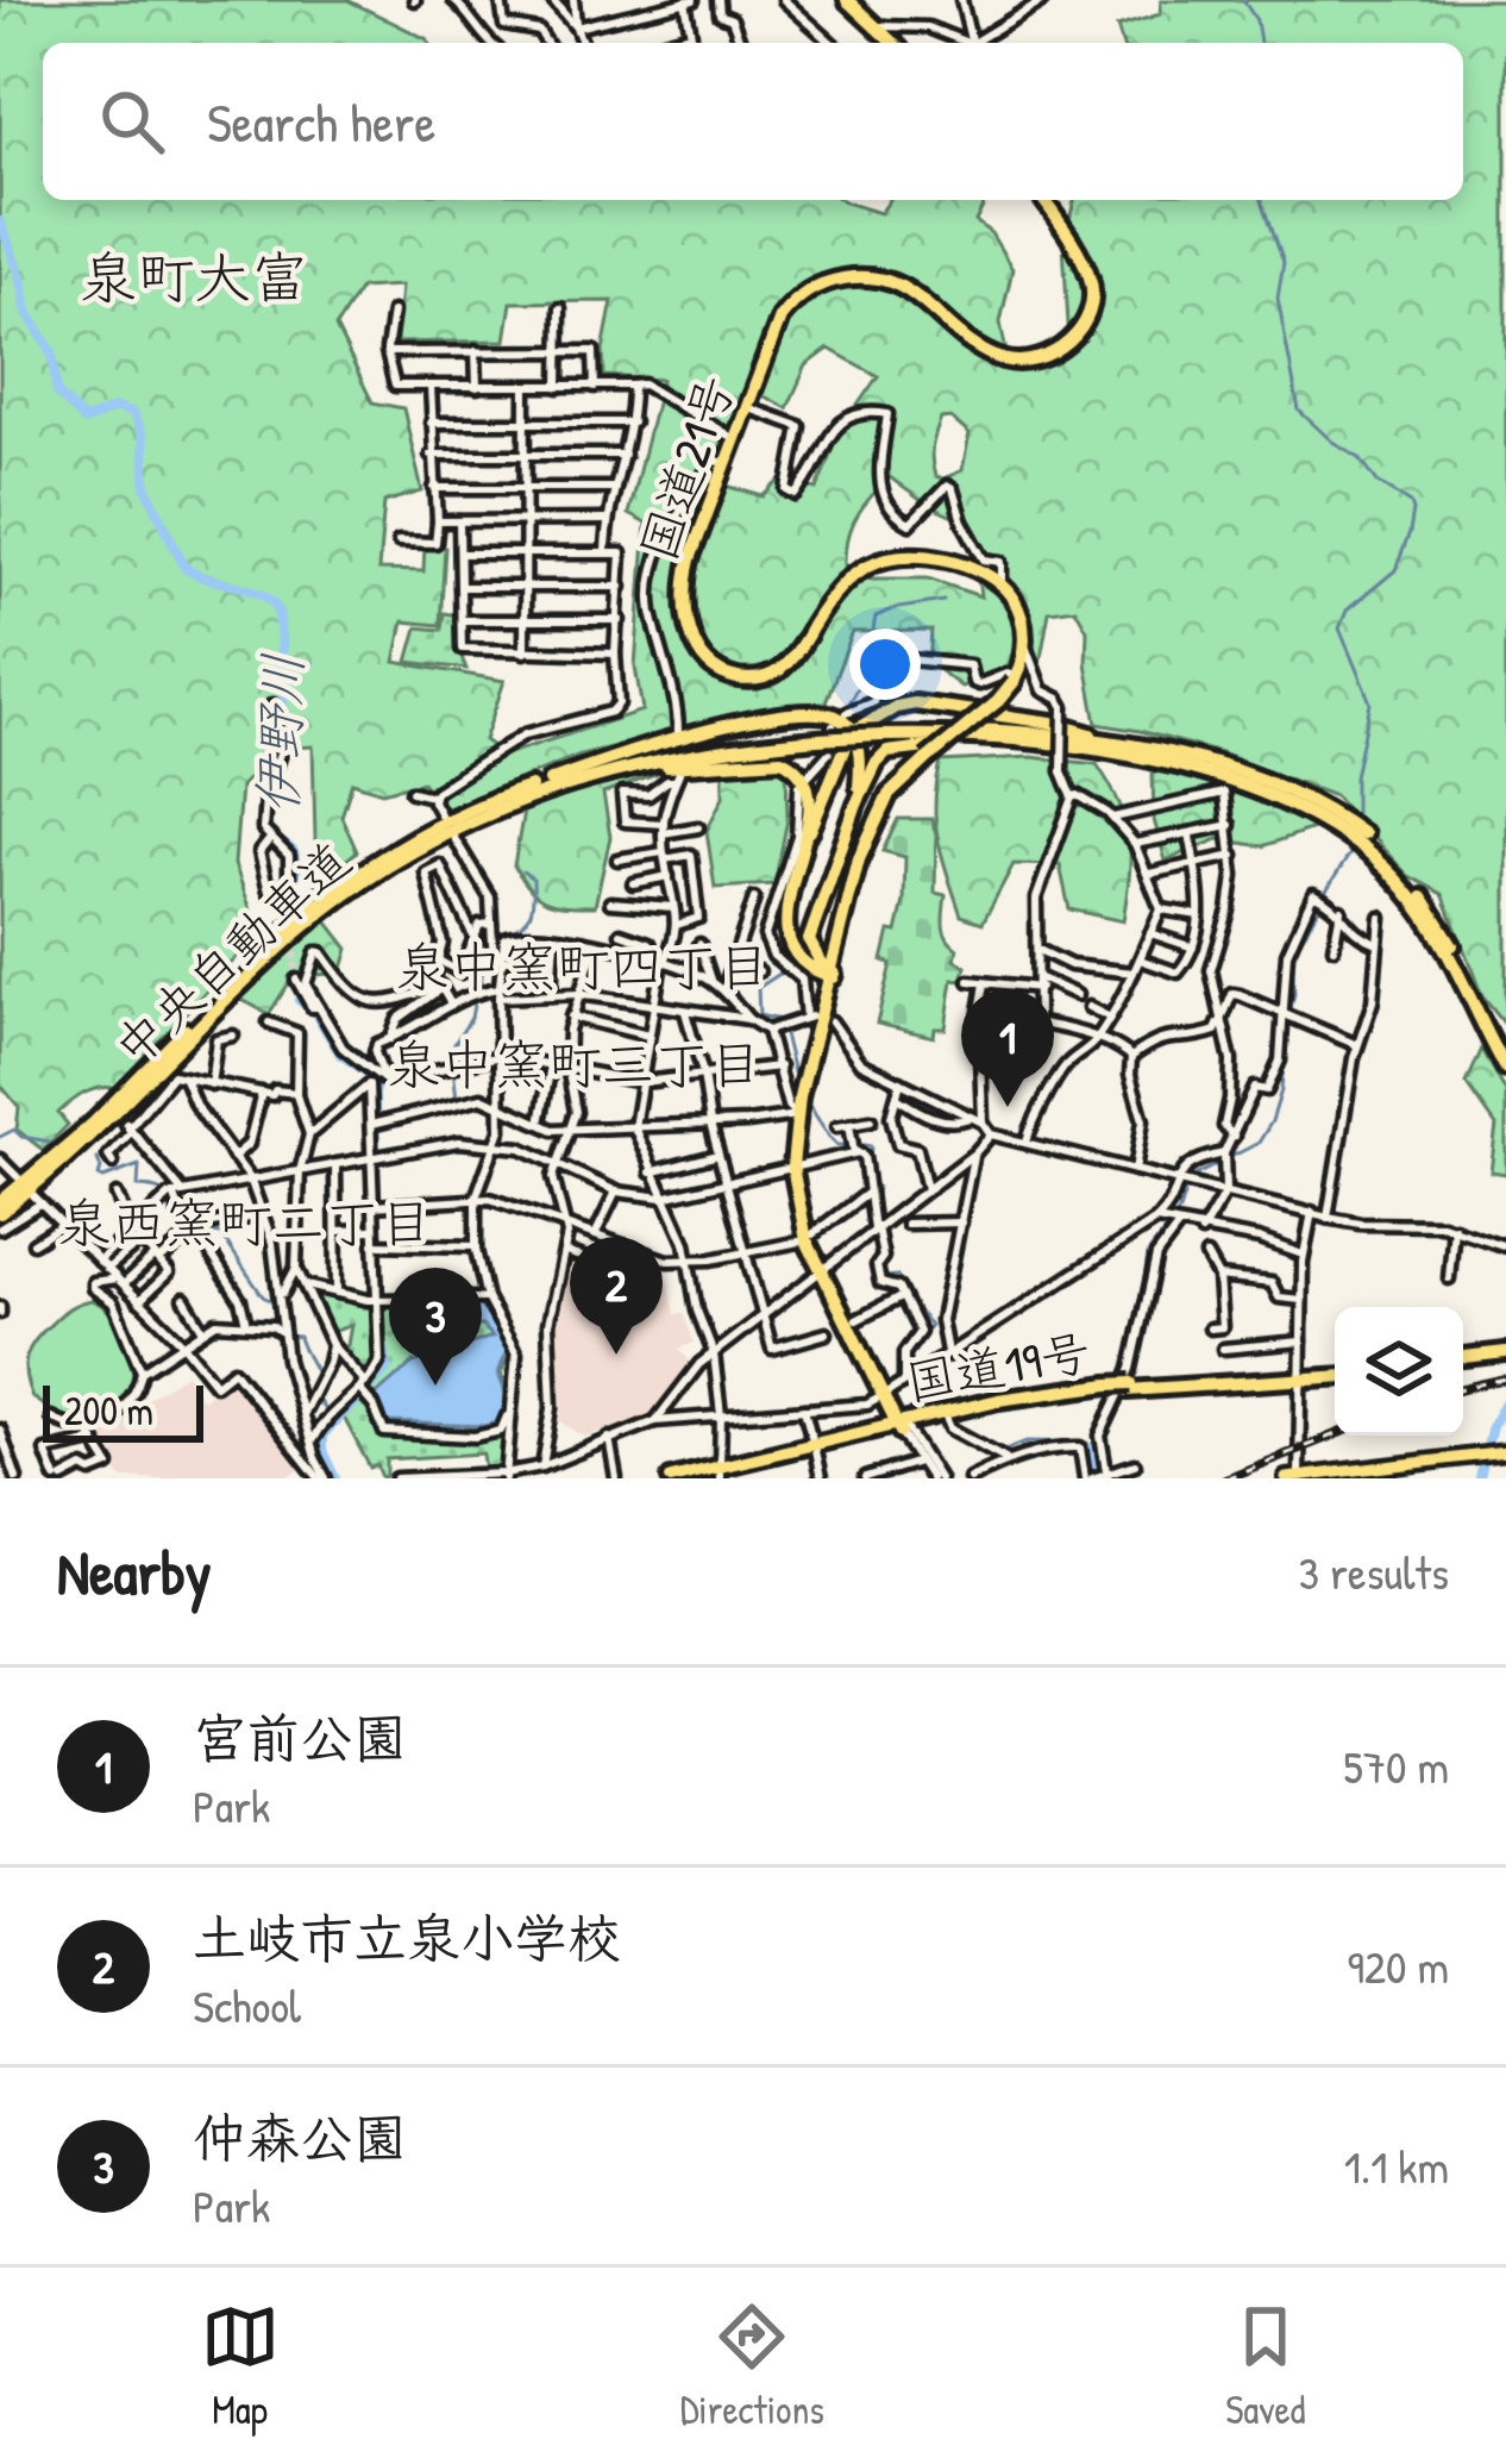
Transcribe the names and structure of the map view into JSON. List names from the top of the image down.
{
  "streets": {
    "highway": ["国道21号", "中央自動車道", "国道19号"]
  },
  "districts": [
    "泉町大富",
    "泉中窯町四丁目",
    "泉中窯町三丁目",
    "泉西窯町二丁目"
  ],
  "water": ["伊野川"],
  "scale_bar": "200 m",
  "page": {
    "search": "Search here",
    "pins": ["1", "2", "3"],
    "scale": "200 m",
    "heading": ["Nearby", "3 results"],
    "list": [
      {
        "mark": "1",
        "name": "宮前公園",
        "note": "Park",
        "value": "570 m"
      },
      {
        "mark": "2",
        "name": "土岐市立泉小学校",
        "note": "School",
        "value": "920 m"
      },
      {
        "mark": "3",
        "name": "仲森公園",
        "note": "Park",
        "value": "1.1 km"
      }
    ],
    "nav": ["Map", "Directions", "Saved"]
  }
}
